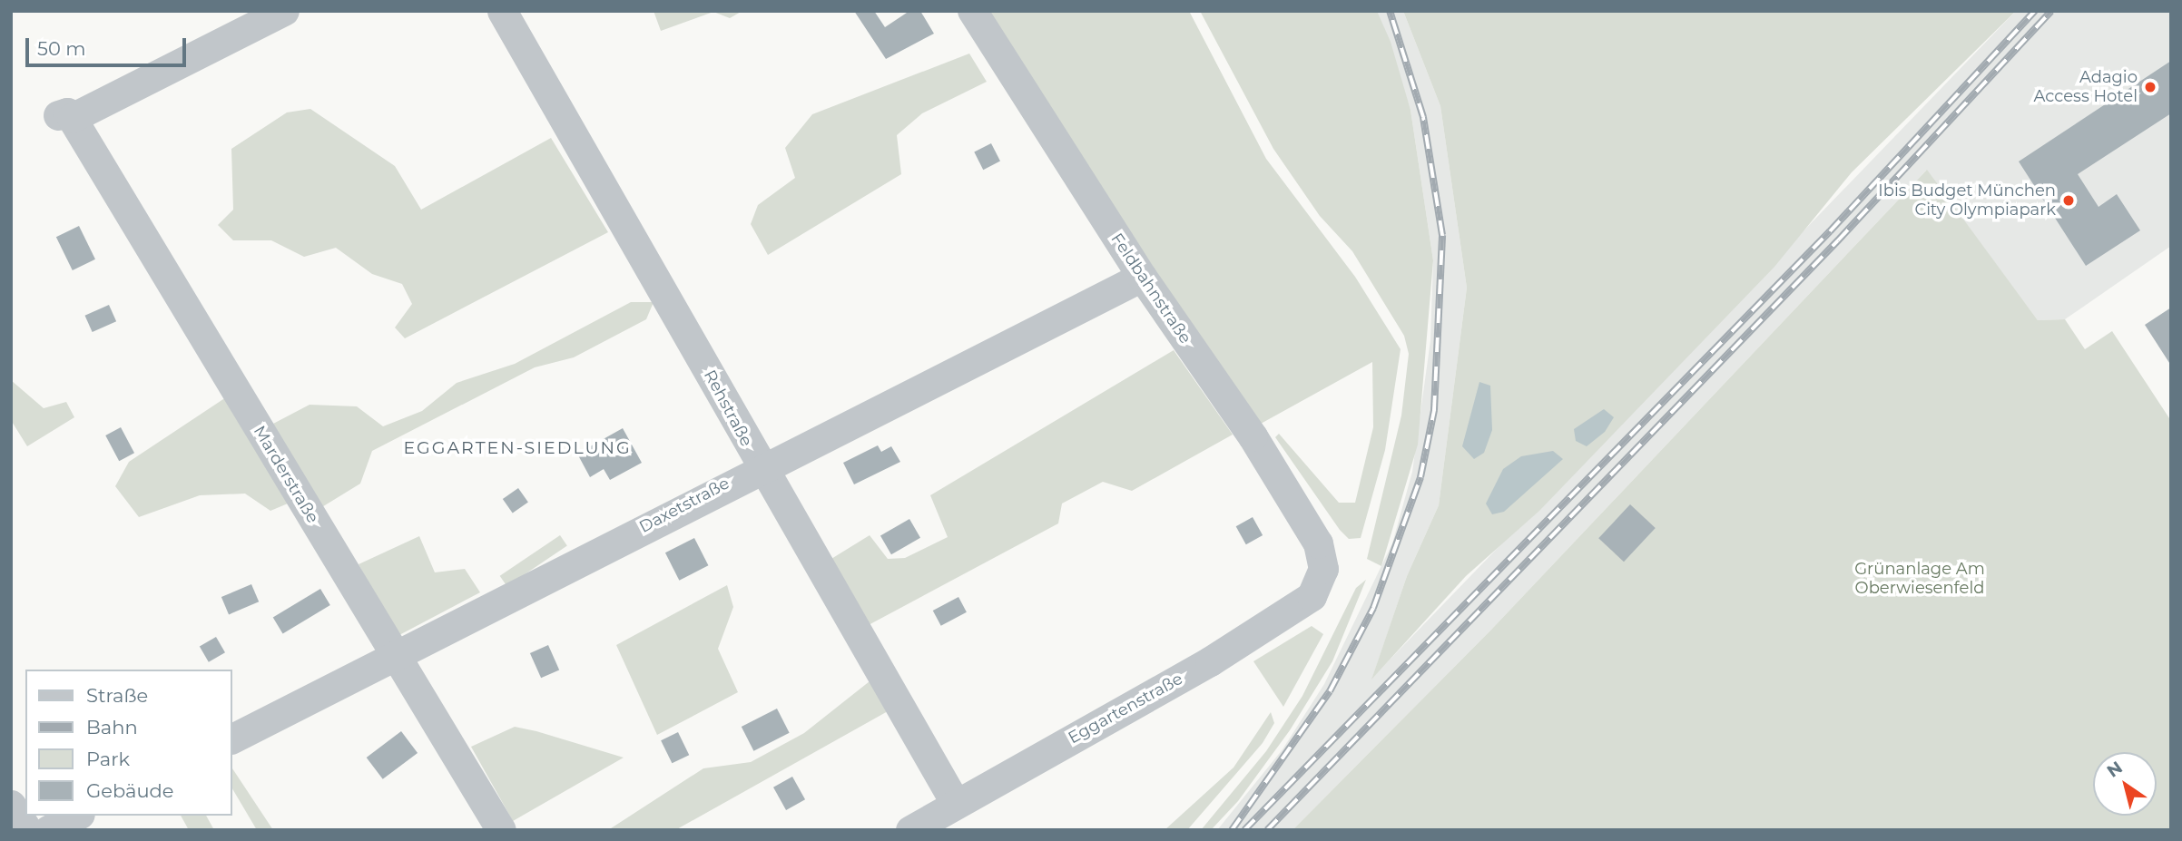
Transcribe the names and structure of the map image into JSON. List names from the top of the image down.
{
  "streets": {
    "street": [
      "Feldbahnstraße",
      "Rehstraße",
      "Marderstraße",
      "Daxetstraße",
      "Eggartenstraße"
    ]
  },
  "crossings": [
    ["Feldbahnstraße", "Daxetstraße"],
    ["Feldbahnstraße", "Eggartenstraße"],
    ["Rehstraße", "Daxetstraße"],
    ["Rehstraße", "Eggartenstraße"],
    ["Marderstraße", "Daxetstraße"]
  ],
  "districts": ["EGGARTEN-SIEDLUNG"],
  "parks": ["Grünanlage Am Oberwiesenfeld"],
  "places": ["Adagio Access Hotel", "Ibis Budget München City Olympiapark"],
  "legend": [
    "Straße",
    "Bahn",
    "Park",
    "Gebäude"
  ],
  "scale_bar": "50 m",
  "north": "top left"
}
